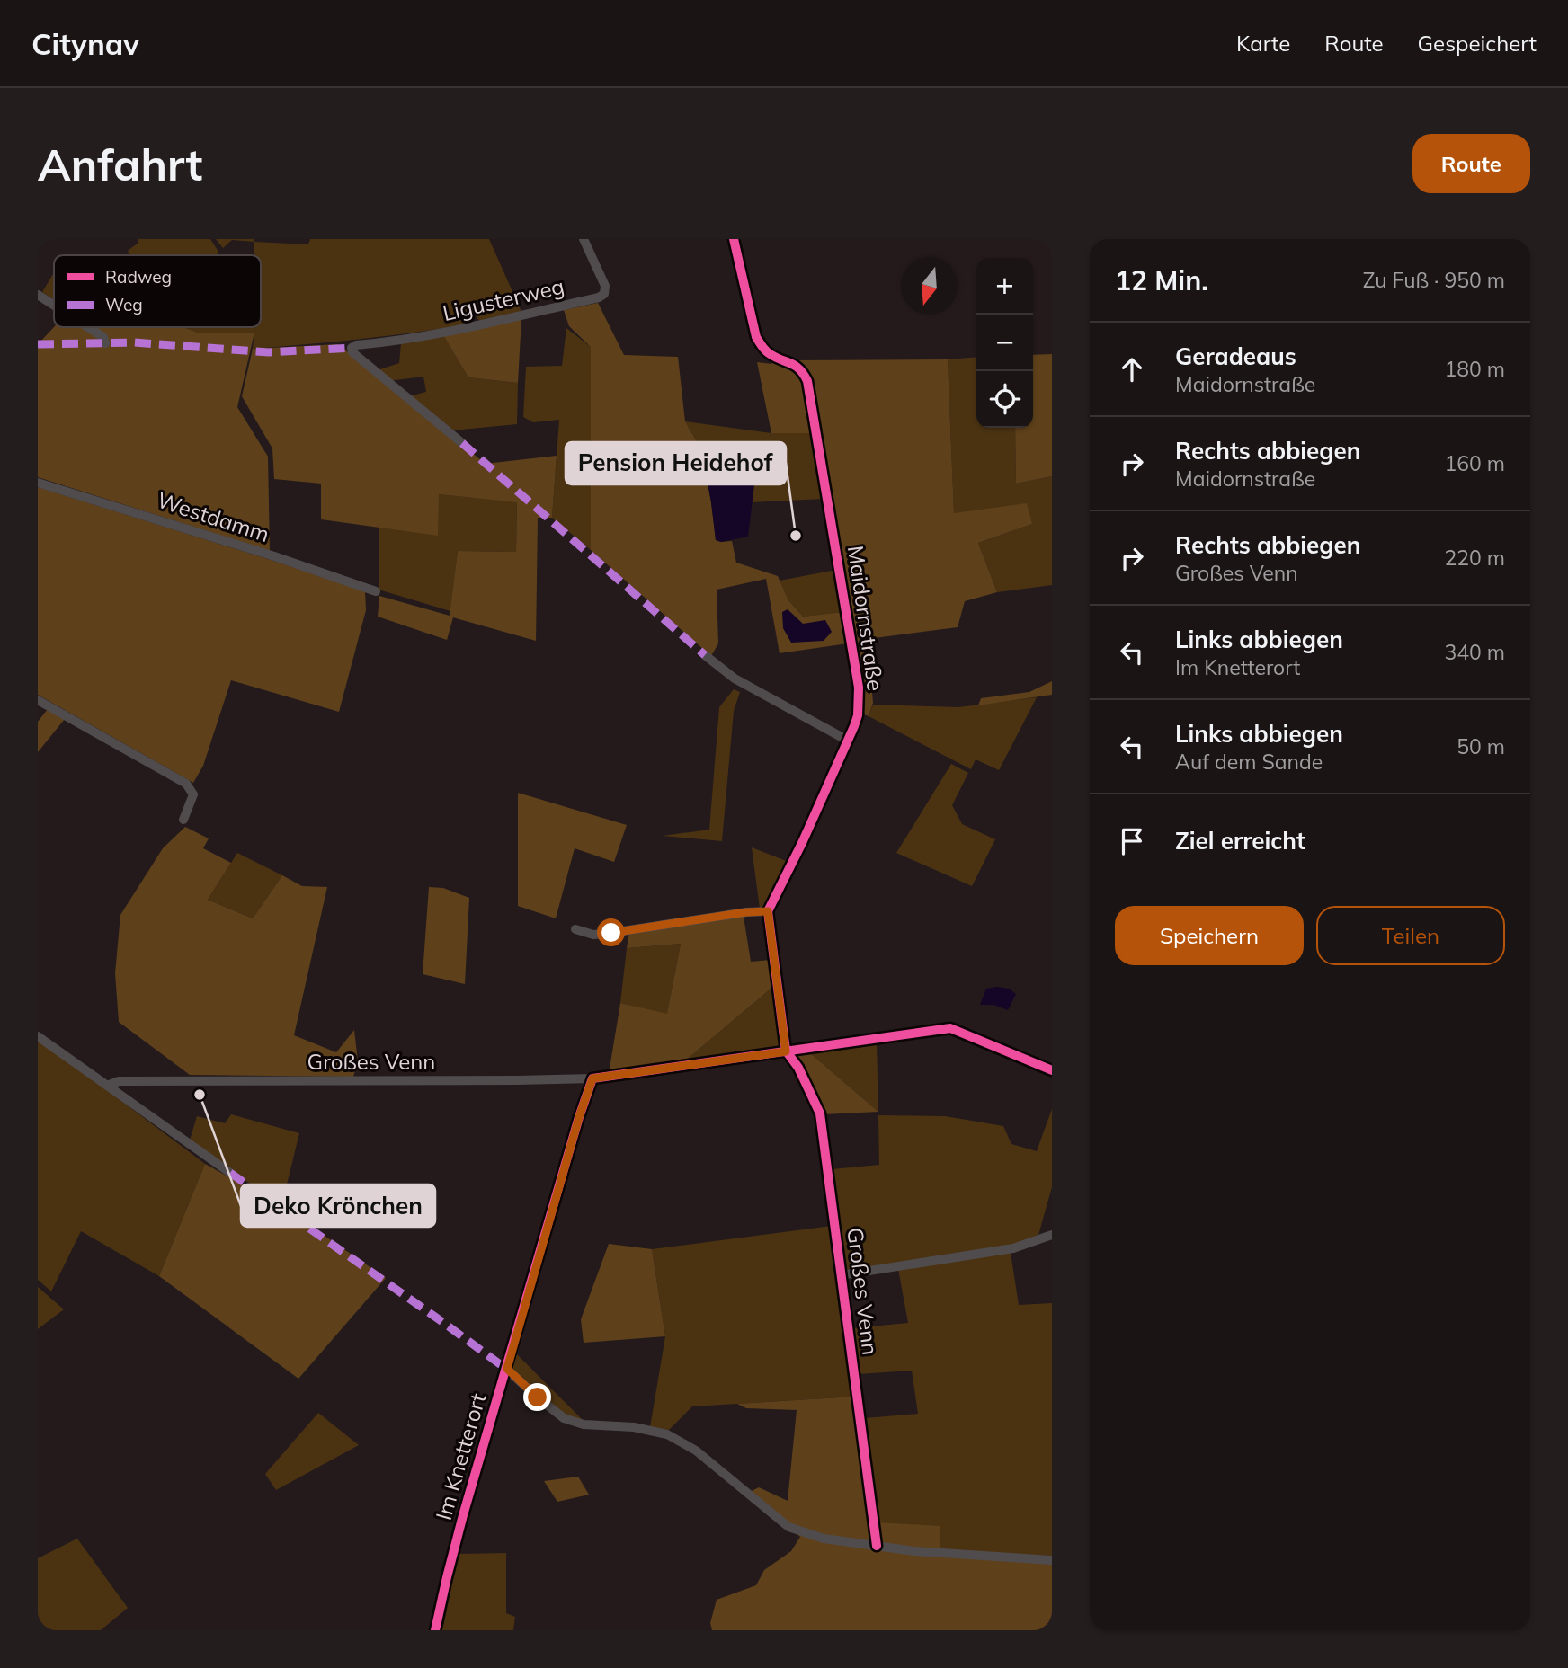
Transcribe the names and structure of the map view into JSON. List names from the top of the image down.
{
  "streets": {
    "street": [
      "Ligusterweg",
      "Westdamm",
      "Maidornstraße",
      "Großes Venn",
      "Im Knetterort"
    ]
  },
  "crossings": [
    ["Großes Venn", "Im Knetterort"]
  ],
  "places": ["Pension Heidehof", "Deko Krönchen"],
  "legend": ["Radweg", "Weg"],
  "north": "bottom",
  "page": {
    "header": "Citynav",
    "nav": ["Karte", "Route", "Gespeichert"],
    "buttons": [
      "Route",
      ["Speichern", "Teilen"]
    ],
    "title": "Anfahrt",
    "heading": ["12 Min.", "Zu Fuß · 950 m"],
    "map_buttons": ["+", "−"],
    "list": [
      ["Geradeaus", "Maidornstraße", "180 m"],
      ["Rechts abbiegen", "Maidornstraße", "160 m"],
      ["Rechts abbiegen", "Großes Venn", "220 m"],
      ["Links abbiegen", "Im Knetterort", "340 m"],
      ["Links abbiegen", "Auf dem Sande", "50 m"],
      "Ziel erreicht"
    ]
  }
}
